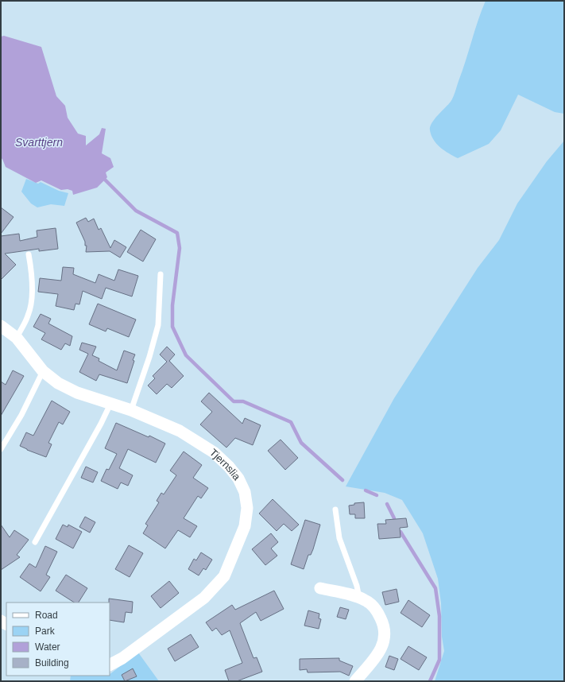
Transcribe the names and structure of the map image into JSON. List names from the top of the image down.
{
  "streets": {
    "street": ["Tjernslia"]
  },
  "water": ["Svarttjern"],
  "legend": [
    "Road",
    "Park",
    "Water",
    "Building"
  ]
}
